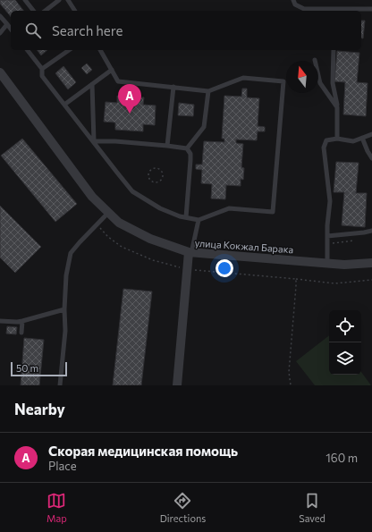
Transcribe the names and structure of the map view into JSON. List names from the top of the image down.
{
  "streets": {
    "street": ["улица Кокжал Барака"]
  },
  "scale_bar": "50 m",
  "north": "top",
  "page": {
    "search": "Search here",
    "pins": "A",
    "scale": "50 m",
    "heading": "Nearby",
    "list": [
      {
        "mark": "A",
        "name": "Скорая медицинская помощь",
        "note": "Place",
        "value": "160 m"
      }
    ],
    "nav": ["Map", "Directions", "Saved"]
  }
}
